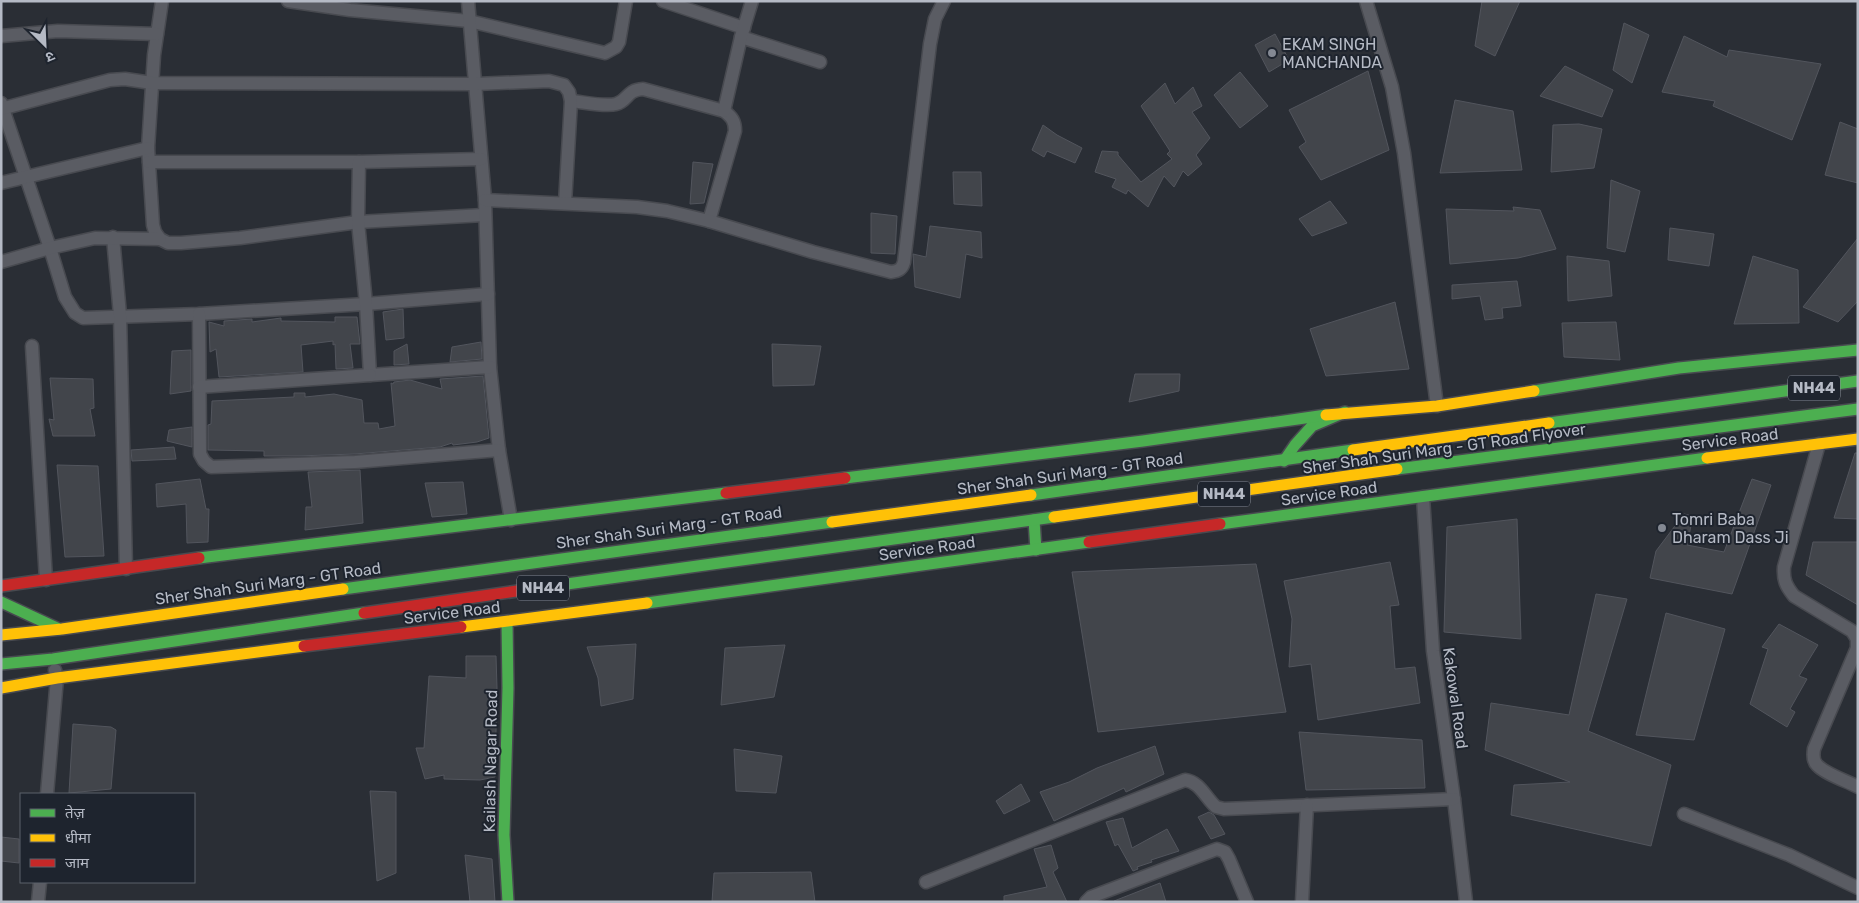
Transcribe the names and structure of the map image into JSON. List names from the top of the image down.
{
  "streets": {
    "main road": [
      "NH44",
      "Service Road",
      "Sher Shah Suri Marg - GT Road Flyover",
      "Sher Shah Suri Marg - GT Road",
      "Kailash Nagar Road"
    ],
    "street": ["Kakowal Road"]
  },
  "crossings": [
    ["NH44", "Sher Shah Suri Marg - GT Road Flyover"],
    ["NH44", "Sher Shah Suri Marg - GT Road"],
    ["Service Road", "Kakowal Road"],
    ["Service Road", "Kailash Nagar Road"],
    ["Sher Shah Suri Marg - GT Road Flyover", "Sher Shah Suri Marg - GT Road"]
  ],
  "places": ["EKAM SINGH MANCHANDA", "Tomri Baba Dharam Dass Ji"],
  "legend": ["तेज़", "धीमा", "जाम"],
  "north": "bottom right"
}
